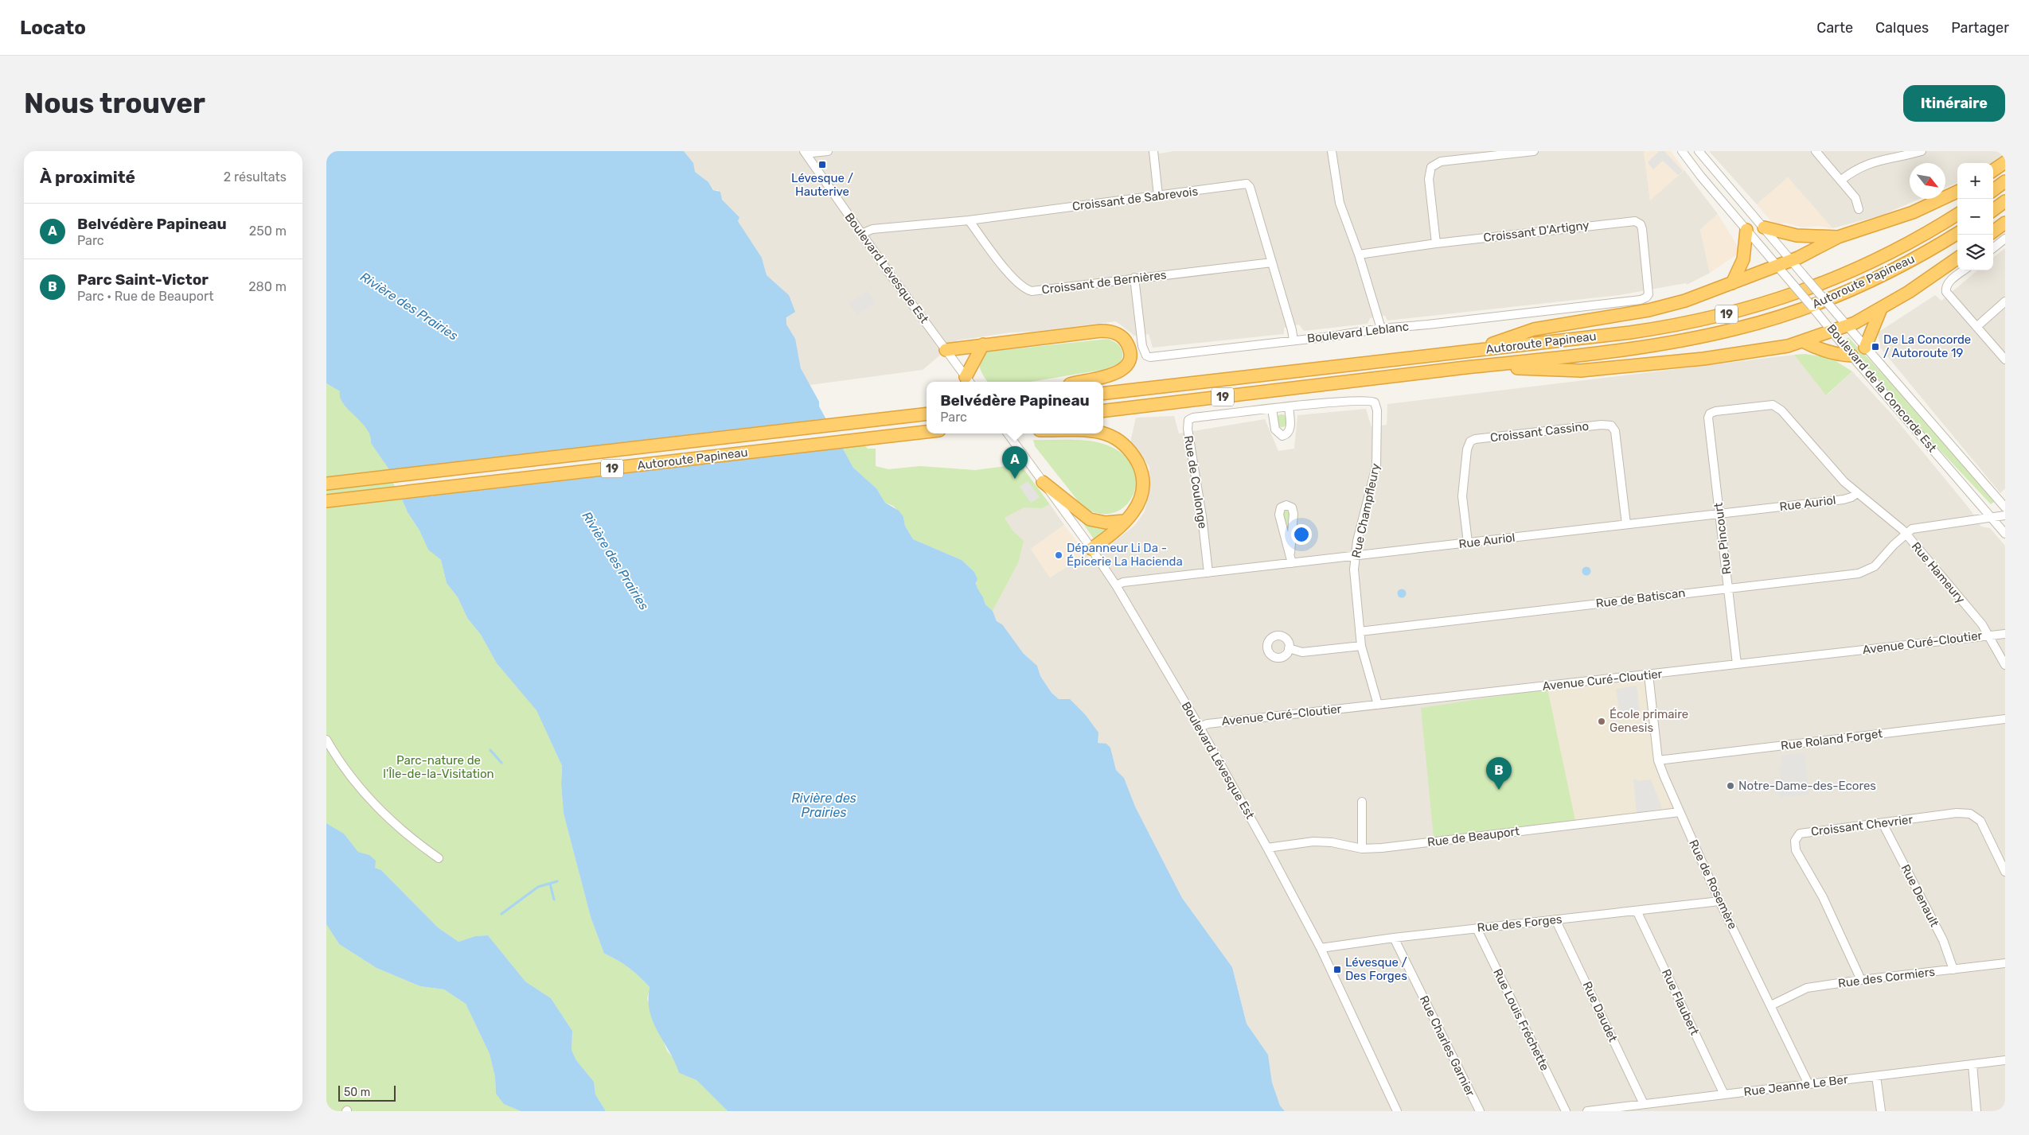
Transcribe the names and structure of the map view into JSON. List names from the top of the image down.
{
  "streets": {
    "highway": ["Autoroute Papineau", "19"],
    "street": [
      "Croissant de Sabrevois",
      "Croissant D'Artigny",
      "Boulevard Lévesque Est",
      "Croissant de Bernières",
      "Boulevard Leblanc",
      "Boulevard de la Concorde Est",
      "Croissant Cassino",
      "Rue de Coulonge",
      "Rue Auriol",
      "Rue Champfleury",
      "Rue Pincourt",
      "Rue Hameury",
      "Rue de Batiscan",
      "Avenue Curé-Cloutier",
      "Rue Roland Forget",
      "Croissant Chevrier",
      "Rue de Beauport",
      "Rue de Rosemère",
      "Rue Denault",
      "Rue des Forges",
      "Rue des Cormiers",
      "Rue Flaubert",
      "Rue Daudet",
      "Rue Louis Fréchette",
      "Rue Charles Garnier",
      "Rue Jeanne Le Ber"
    ]
  },
  "crossings": [
    ["Croissant de Sabrevois", "Boulevard Lévesque Est"],
    ["Croissant de Sabrevois", "Croissant de Bernières"],
    ["Croissant de Sabrevois", "Boulevard Leblanc"],
    ["Croissant D'Artigny", "Boulevard Leblanc"],
    ["Boulevard Lévesque Est", "Rue Auriol"],
    ["Boulevard Lévesque Est", "Avenue Curé-Cloutier"],
    ["Boulevard Lévesque Est", "Rue de Beauport"],
    ["Boulevard Lévesque Est", "Rue des Forges"],
    ["Croissant de Bernières", "Boulevard Leblanc"],
    ["Croissant Cassino", "Rue Auriol"],
    ["Rue de Coulonge", "Rue Auriol"],
    ["Rue de Coulonge", "Rue Champfleury"],
    ["Rue Auriol", "Rue Champfleury"],
    ["Rue Auriol", "Rue Pincourt"],
    ["Rue Auriol", "Rue Hameury"],
    ["Rue Champfleury", "Rue de Batiscan"],
    ["Rue Champfleury", "Avenue Curé-Cloutier"],
    ["Rue Pincourt", "Rue Hameury"],
    ["Rue Pincourt", "Rue de Batiscan"],
    ["Rue Pincourt", "Avenue Curé-Cloutier"],
    ["Rue Hameury", "Rue de Batiscan"],
    ["Rue Hameury", "Avenue Curé-Cloutier"],
    ["Avenue Curé-Cloutier", "Rue de Rosemère"],
    ["Rue Roland Forget", "Rue de Rosemère"],
    ["Croissant Chevrier", "Rue Denault"],
    ["Croissant Chevrier", "Rue des Cormiers"],
    ["Rue de Beauport", "Rue de Rosemère"],
    ["Rue de Rosemère", "Rue des Forges"],
    ["Rue de Rosemère", "Rue des Cormiers"],
    ["Rue de Rosemère", "Rue Jeanne Le Ber"],
    ["Rue Denault", "Rue des Cormiers"],
    ["Rue des Forges", "Rue Flaubert"],
    ["Rue des Forges", "Rue Daudet"],
    ["Rue des Forges", "Rue Louis Fréchette"],
    ["Rue des Forges", "Rue Charles Garnier"],
    ["Rue Flaubert", "Rue Jeanne Le Ber"],
    ["Rue Daudet", "Rue Jeanne Le Ber"]
  ],
  "water": ["Rivière des Prairies"],
  "parks": ["Parc-nature de l'Île-de-la-Visitation"],
  "places": {
    "transit": ["Lévesque / Hauterive", "De La Concorde / Autoroute 19", "Lévesque / Des Forges"],
    "other": ["Dépanneur Li Da - Épicerie La Hacienda", "École primaire Genesis", "Notre-Dame-des-Ecores"]
  },
  "scale_bar": "50 m",
  "north": "bottom right",
  "page": {
    "header": "Locato",
    "nav": ["Carte", "Calques", "Partager"],
    "buttons": "Itinéraire",
    "title": "Nous trouver",
    "heading": ["À proximité", "2 résultats"],
    "map_buttons": ["+", "−"],
    "list": [
      {
        "mark": "A",
        "name": "Belvédère Papineau",
        "note": "Parc",
        "value": "250 m"
      },
      {
        "mark": "B",
        "name": "Parc Saint-Victor",
        "note": "Parc · Rue de Beauport",
        "value": "280 m"
      }
    ],
    "popup": ["Belvédère Papineau", "Parc"],
    "pins": ["A", "B"],
    "scale": "50 m"
  }
}
